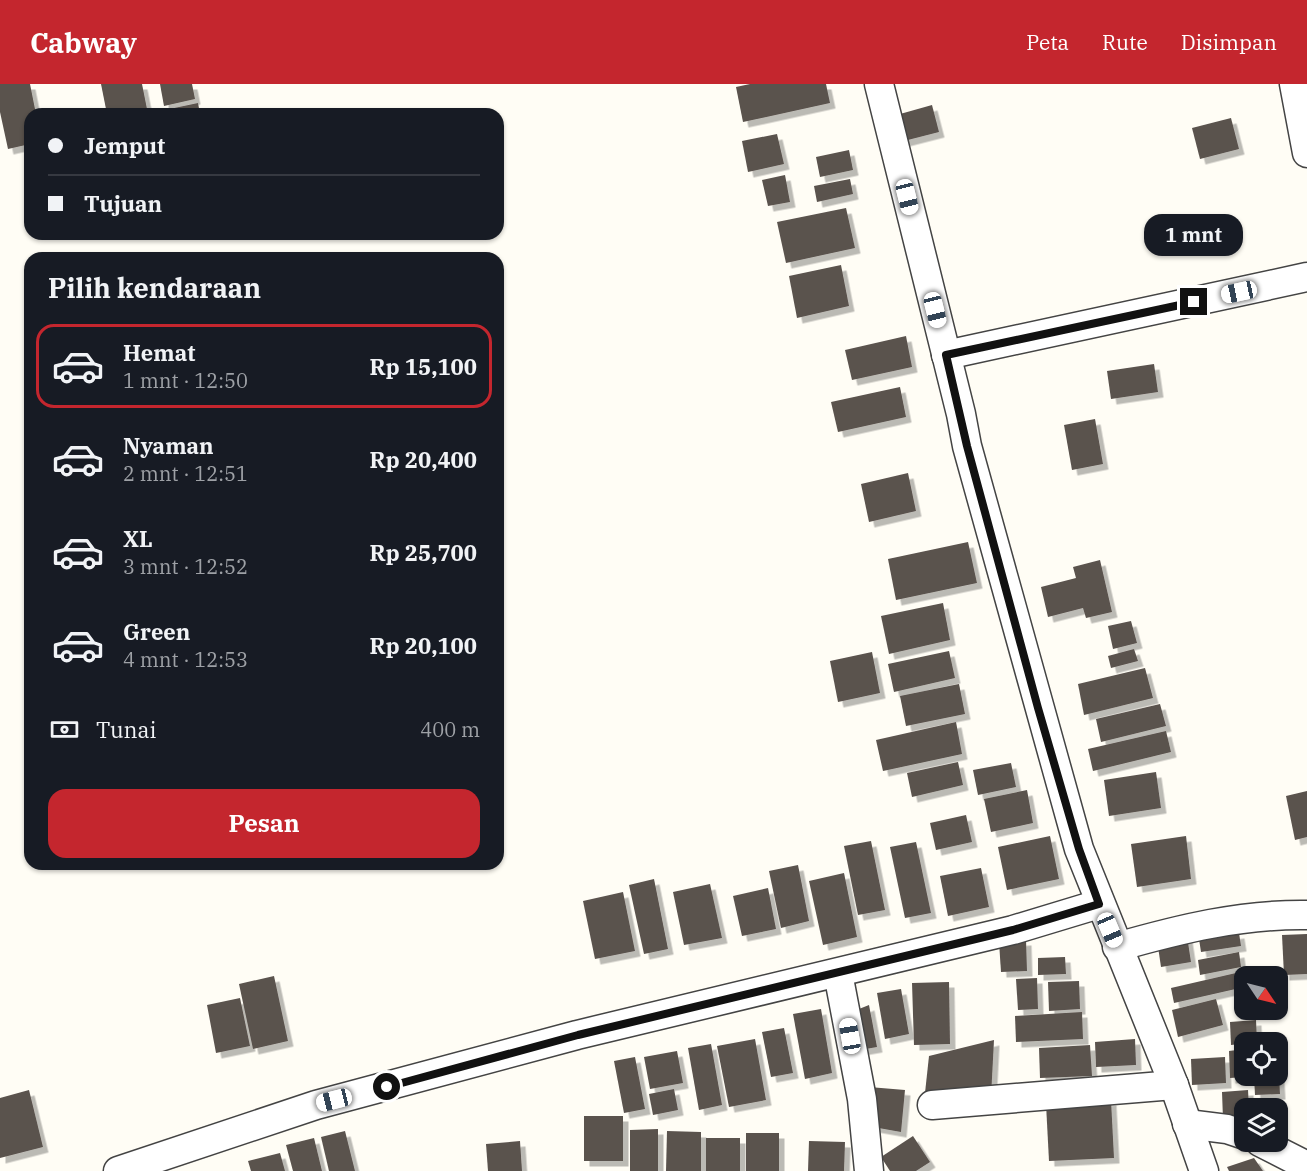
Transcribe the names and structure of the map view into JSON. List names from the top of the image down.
{
  "north": "bottom right",
  "page": {
    "header": "Cabway",
    "nav": ["Peta", "Rute", "Disimpan"],
    "banner": ["Jemput", "Tujuan"],
    "bubble": "1 mnt",
    "heading": "Pilih kendaraan",
    "list": [
      {
        "name": "Hemat",
        "note": "1 mnt · 12:50",
        "value": "Rp 15,100"
      },
      {
        "name": "Nyaman",
        "note": "2 mnt · 12:51",
        "value": "Rp 20,400"
      },
      {
        "name": "XL",
        "note": "3 mnt · 12:52",
        "value": "Rp 25,700"
      },
      {
        "name": "Green",
        "note": "4 mnt · 12:53",
        "value": "Rp 20,100"
      }
    ],
    "pay": ["Tunai", "400 m"],
    "buttons": "Pesan"
  }
}
